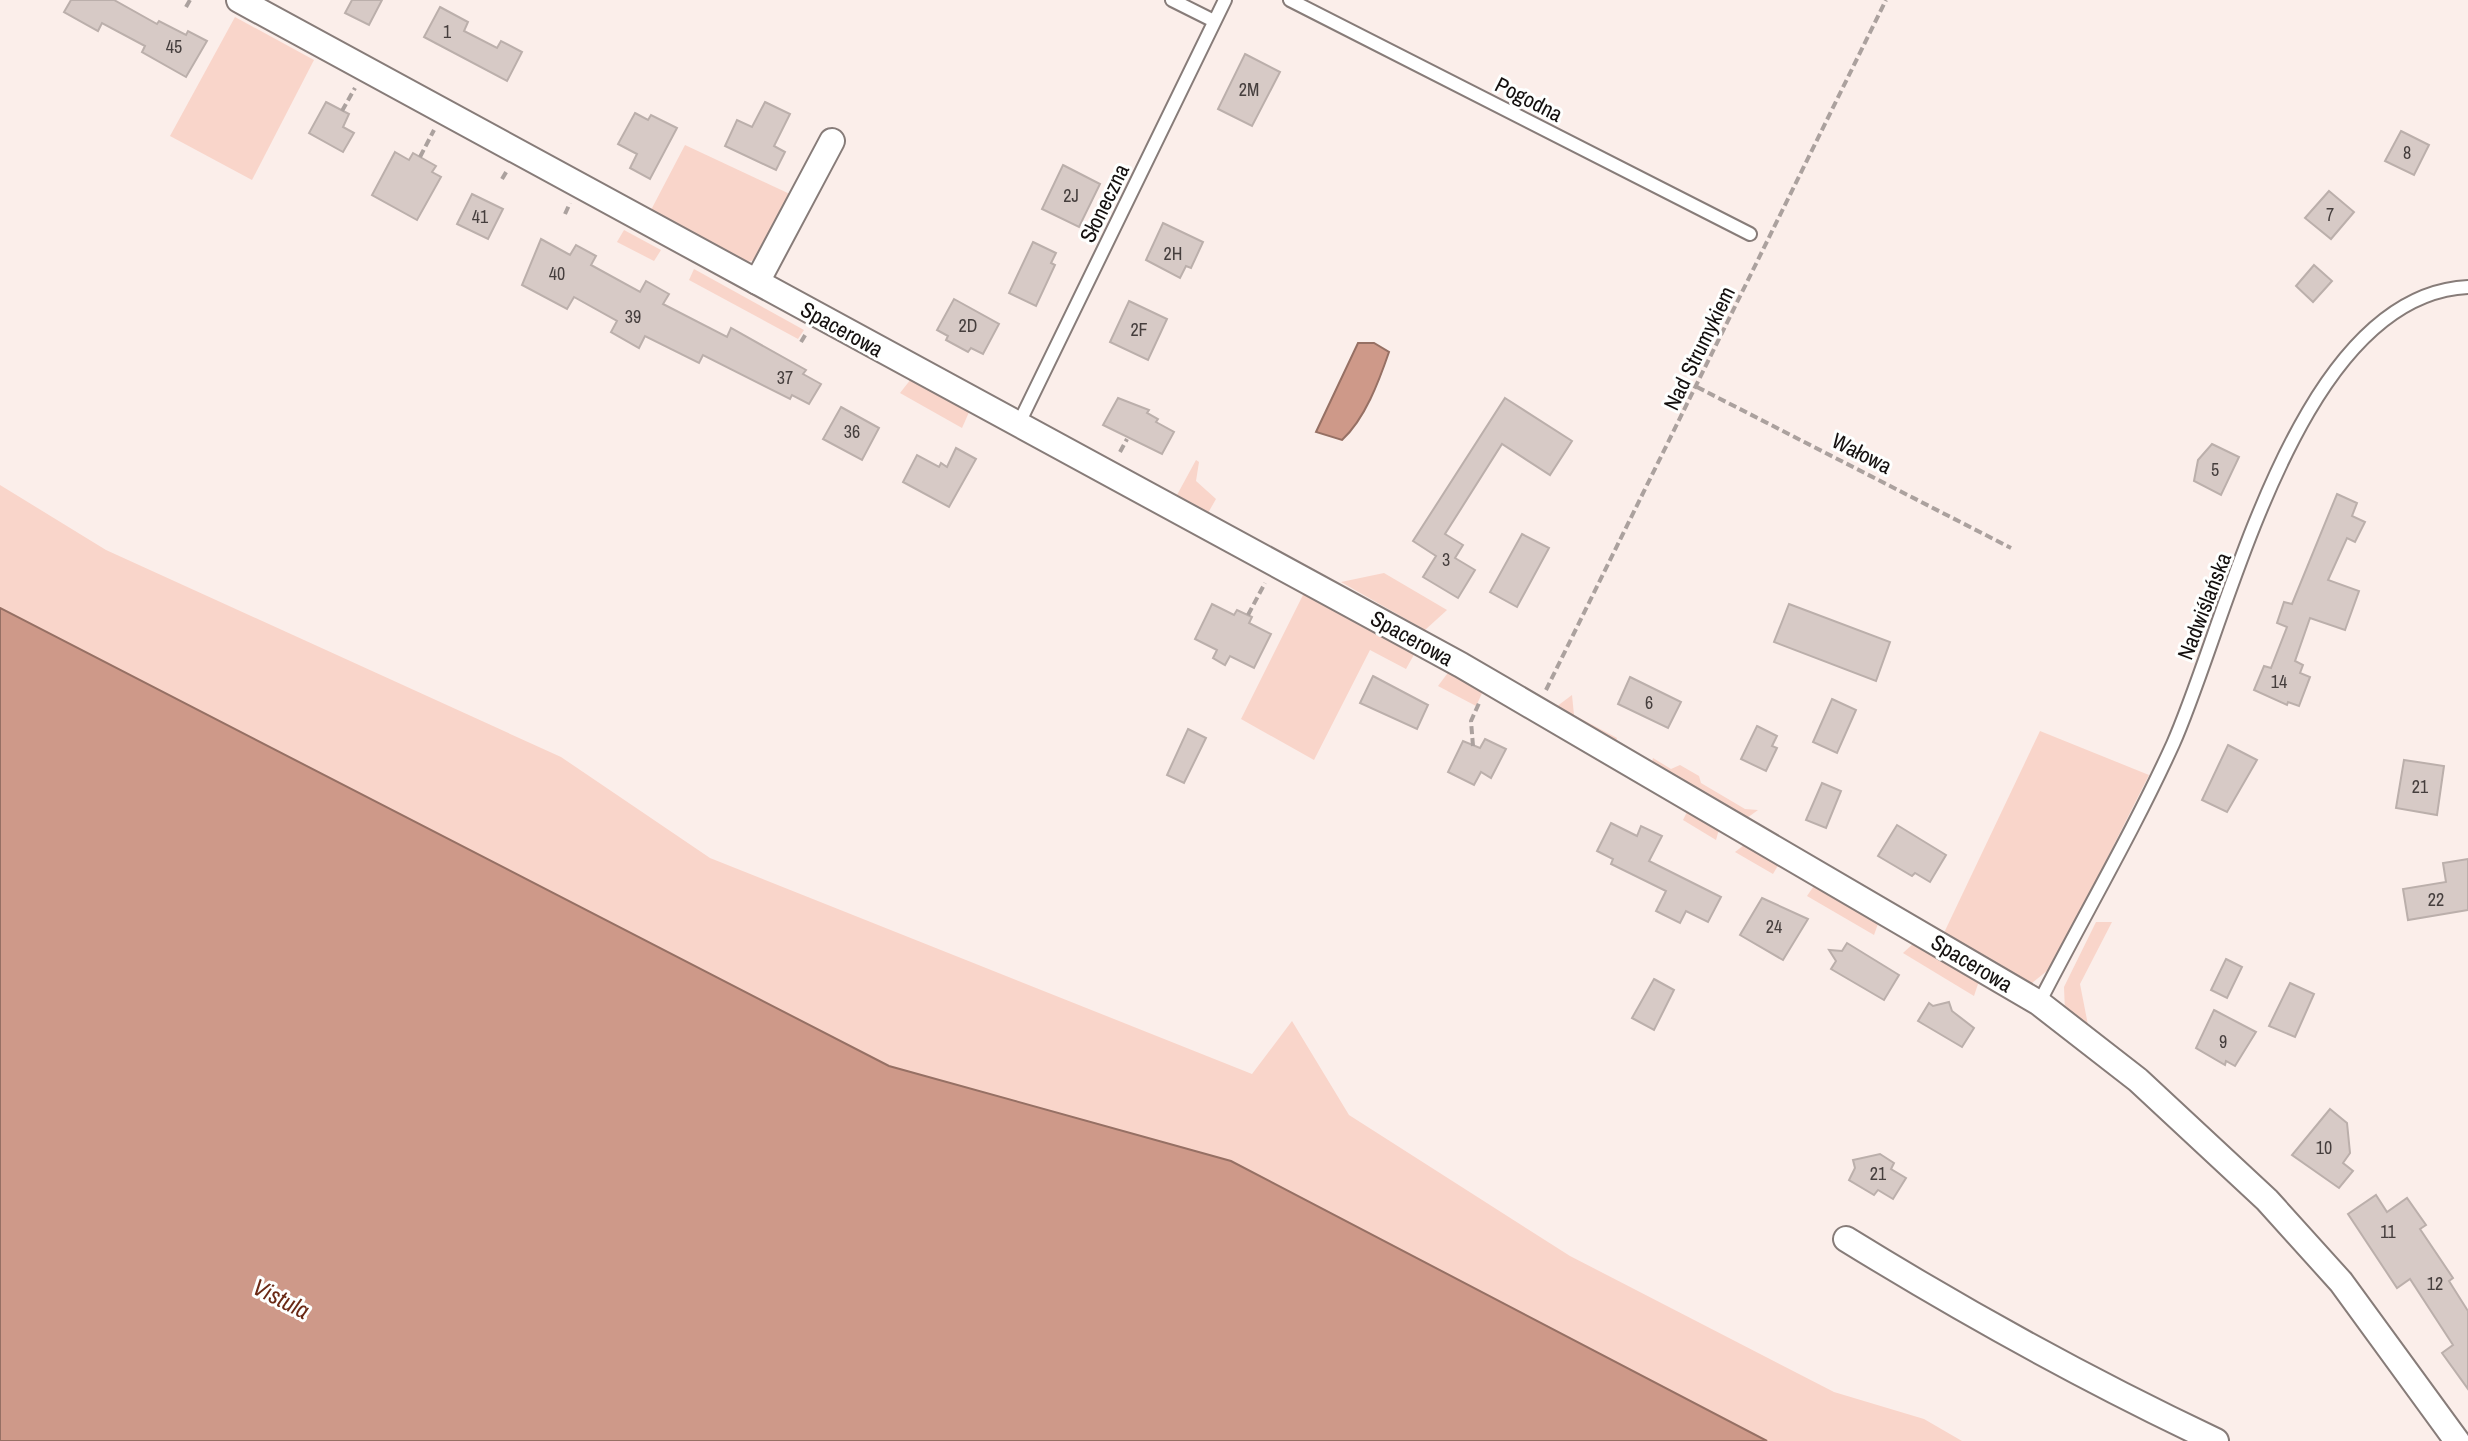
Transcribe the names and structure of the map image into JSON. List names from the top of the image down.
{
  "streets": {
    "street": ["Spacerowa"],
    "lane": ["Pogodna", "Słoneczna", "Nadwiślańska"],
    "path": ["Nad Strumykiem", "Wałowa"]
  },
  "crossings": [
    ["Słoneczna", "Spacerowa"],
    ["Spacerowa", "Nad Strumykiem"],
    ["Spacerowa", "Nadwiślańska"],
    ["Nad Strumykiem", "Wałowa"]
  ],
  "water": ["Vistula"],
  "house_numbers": [
    "1",
    "45",
    "2M",
    "8",
    "2J",
    "7",
    "41",
    "2H",
    "40",
    "39",
    "2D",
    "2F",
    "37",
    "36",
    "5",
    "3",
    "14",
    "6",
    "21",
    "22",
    "24",
    "9",
    "10",
    "21",
    "11",
    "12"
  ]
}
